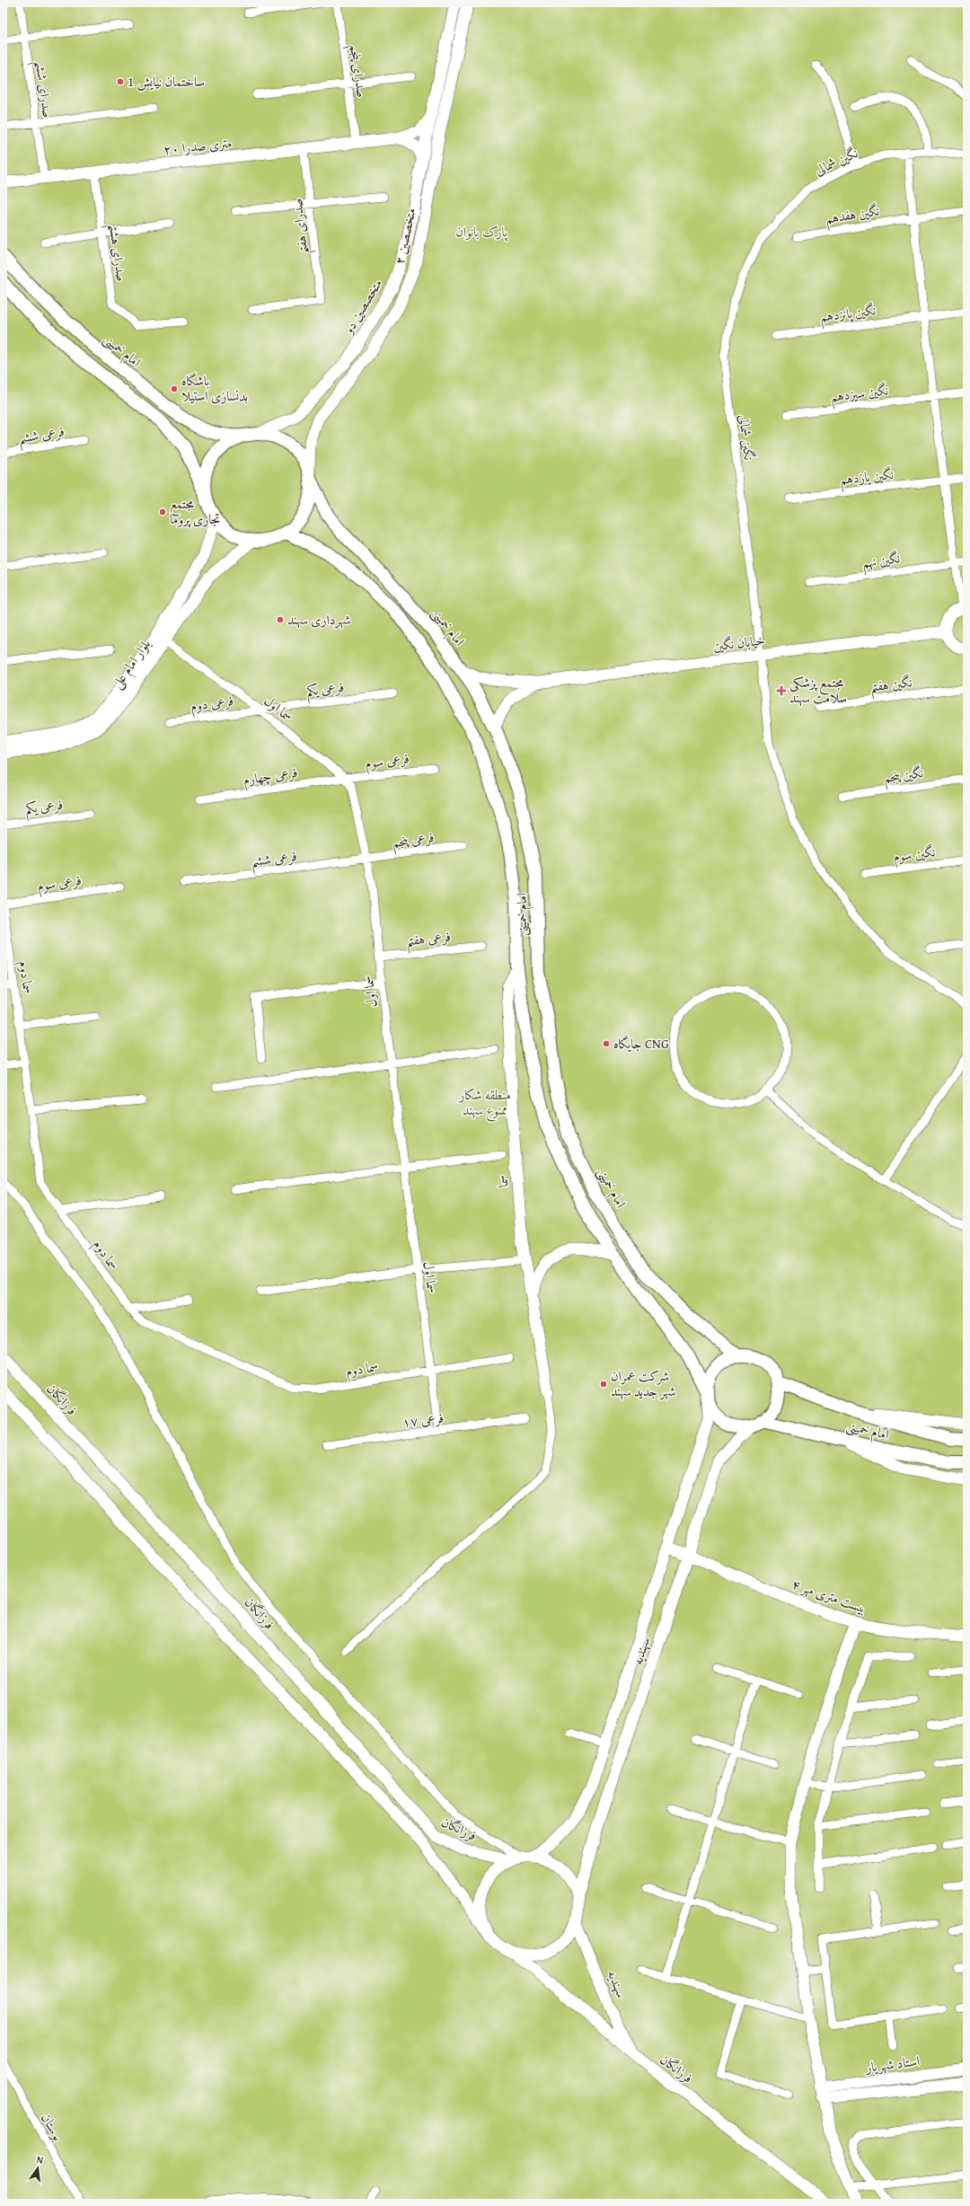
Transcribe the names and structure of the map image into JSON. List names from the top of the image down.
{
  "streets": {
    "main road": [
      "۲۰ متری صدرا",
      "متخصصین ۲",
      "متخصصین دو",
      "امام خمینی",
      "خیابان نگین",
      "بلوار امام علی",
      "سما",
      "فرزانگان",
      "بیست متری مهر ۴",
      "سهندیه",
      "استاد شهریار"
    ],
    "street": [
      "صدرای پنجم",
      "صدرای ششم",
      "نگین شمالی",
      "نگین هفدهم",
      "صدرای هفتم",
      "صدرای هشتم",
      "نگین پانزدهم",
      "نگین سیزدهم",
      "فرعی ششم",
      "نگین یازدهم",
      "نگین نهم",
      "نگین هفتم",
      "فرعی یکم",
      "فرعی دوم",
      "سما اول",
      "فرعی سوم",
      "نگین پنجم",
      "فرعی چهارم",
      "فرعی پنجم",
      "نگین سوم",
      "فرعی هفتم",
      "سما دوم",
      "فرعی ۱۷",
      "بوستان"
    ]
  },
  "crossings": [
    ["صدرای پنجم", "۲۰ متری صدرا"],
    ["صدرای ششم", "۲۰ متری صدرا"],
    ["۲۰ متری صدرا", "صدرای هفتم"],
    ["۲۰ متری صدرا", "صدرای هشتم"],
    ["۲۰ متری صدرا", "متخصصین دو"],
    ["نگین شمالی", "خیابان نگین"],
    ["متخصصین ۲", "متخصصین دو"],
    ["متخصصین ۲", "امام خمینی"],
    ["متخصصین ۲", "بلوار امام علی"],
    ["متخصصین دو", "امام خمینی"],
    ["متخصصین دو", "بلوار امام علی"],
    ["امام خمینی", "بلوار امام علی"],
    ["امام خمینی", "سما"],
    ["امام خمینی", "سهندیه"],
    ["فرعی ششم", "سما اول"],
    ["فرعی ششم", "فرعی پنجم"],
    ["بلوار امام علی", "سما اول"],
    ["فرعی یکم", "فرعی دوم"],
    ["فرعی یکم", "سما اول"],
    ["فرعی دوم", "سما اول"],
    ["سما اول", "فرعی سوم"],
    ["سما اول", "فرعی چهارم"],
    ["سما اول", "فرعی پنجم"],
    ["سما اول", "فرعی هفتم"],
    ["سما اول", "سما دوم"],
    ["سما اول", "فرعی ۱۷"],
    ["فرعی سوم", "فرعی چهارم"],
    ["فرعی سوم", "سما دوم"],
    ["فرزانگان", "سهندیه"],
    ["بیست متری مهر ۴", "سهندیه"]
  ],
  "parks": ["پارک بانوان", "منطقه شکار ممنوع سهند"],
  "places": {
    "other": [
      "ساختمان نیایش 1",
      "باشگاه بدنسازی استیلا",
      "مجتمع تجاری پروما",
      "شهرداری سهند",
      "جایگاه CNG",
      "شرکت عمران شهر جدید سهند"
    ],
    "health": ["مجتمع پزشکی سلامت سهند"]
  },
  "north": "top"
}
